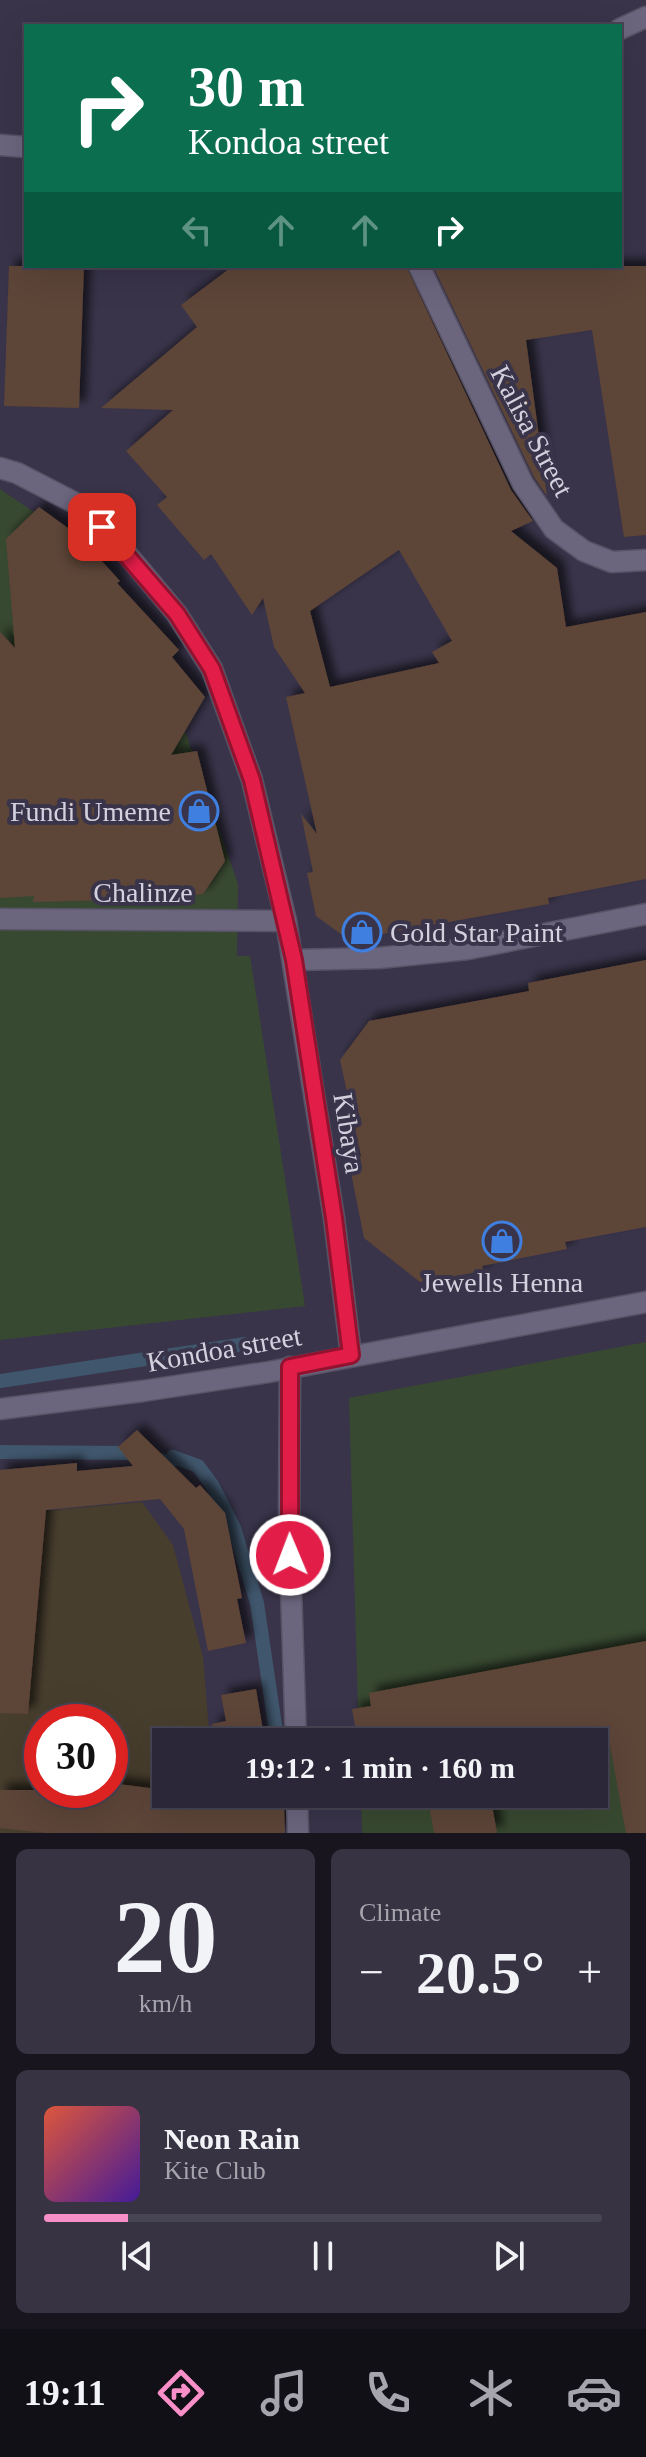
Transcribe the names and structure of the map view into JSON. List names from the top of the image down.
{
  "streets": {
    "street": [
      "Kalisa Street",
      "Chalinze",
      "Kibaya",
      "Kondoa street"
    ]
  },
  "crossings": [
    ["Chalinze", "Kibaya"],
    ["Kibaya", "Kondoa street"]
  ],
  "places": {
    "shop": ["Fundi Umeme", "Gold Star Paint", "Jewells Henna"]
  },
  "page": {
    "turn": ["30 m", "Kondoa street"],
    "limit": "30",
    "trip": "19:12 · 1 min · 160 m",
    "tile": [
      ["20", "km/h"],
      "Climate"
    ],
    "heat": ["−", "20.5°", "+"],
    "song": ["Neon Rain", "Kite Club"],
    "tabs": "19:11"
  }
}
